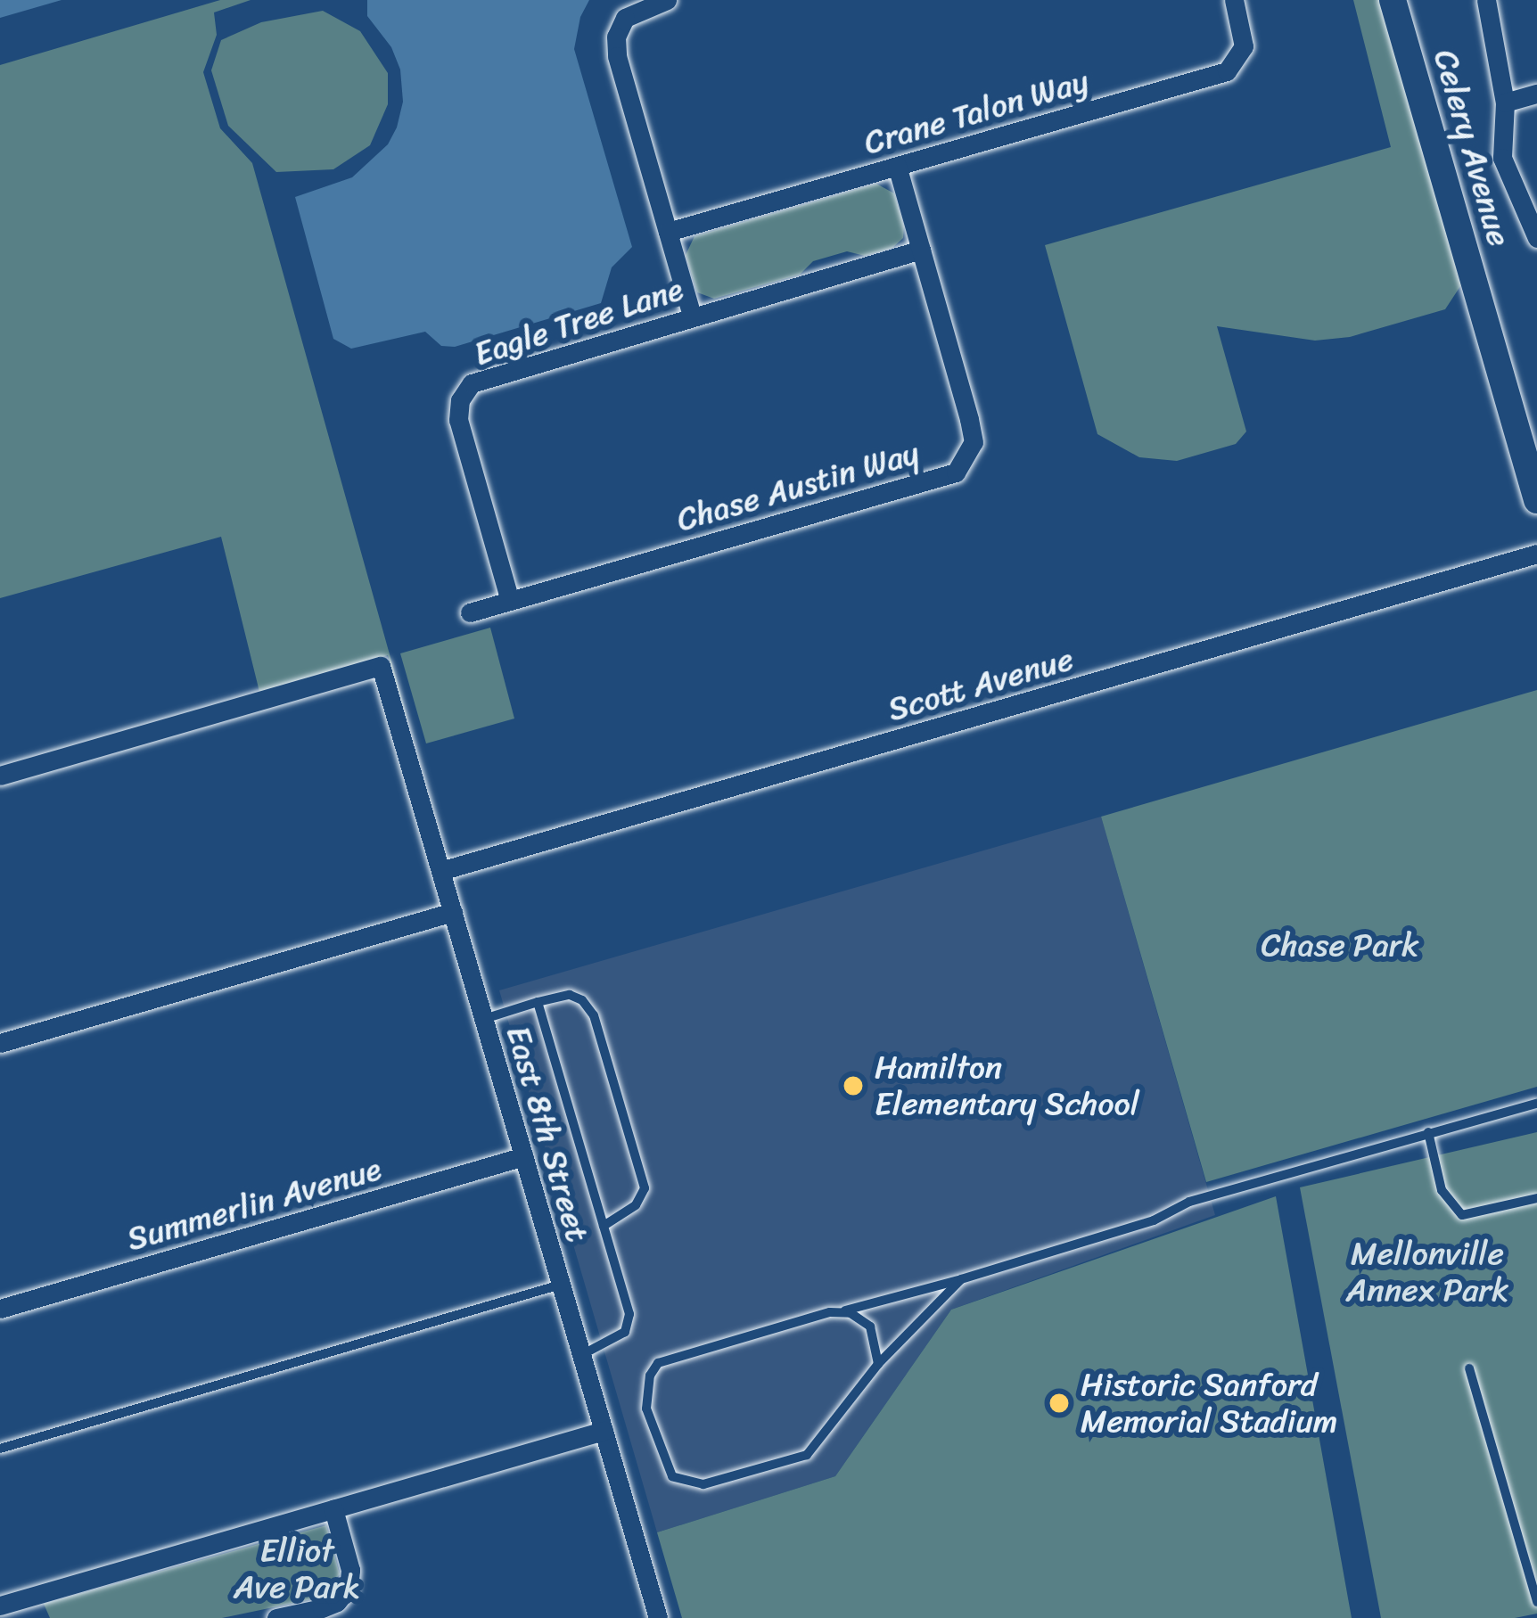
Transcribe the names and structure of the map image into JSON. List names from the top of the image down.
{
  "streets": {
    "main road": ["Celery Avenue"],
    "street": [
      "Crane Talon Way",
      "Eagle Tree Lane",
      "Chase Austin Way",
      "Scott Avenue",
      "East 8th Street",
      "Summerlin Avenue"
    ]
  },
  "crossings": [
    ["Crane Talon Way", "Chase Austin Way"],
    ["Eagle Tree Lane", "Chase Austin Way"],
    ["Scott Avenue", "East 8th Street"],
    ["East 8th Street", "Summerlin Avenue"]
  ],
  "parks": ["Chase Park", "Mellonville Annex Park", "Elliot Ave Park"],
  "places": ["Hamilton Elementary School", "Historic Sanford Memorial Stadium"]
}
